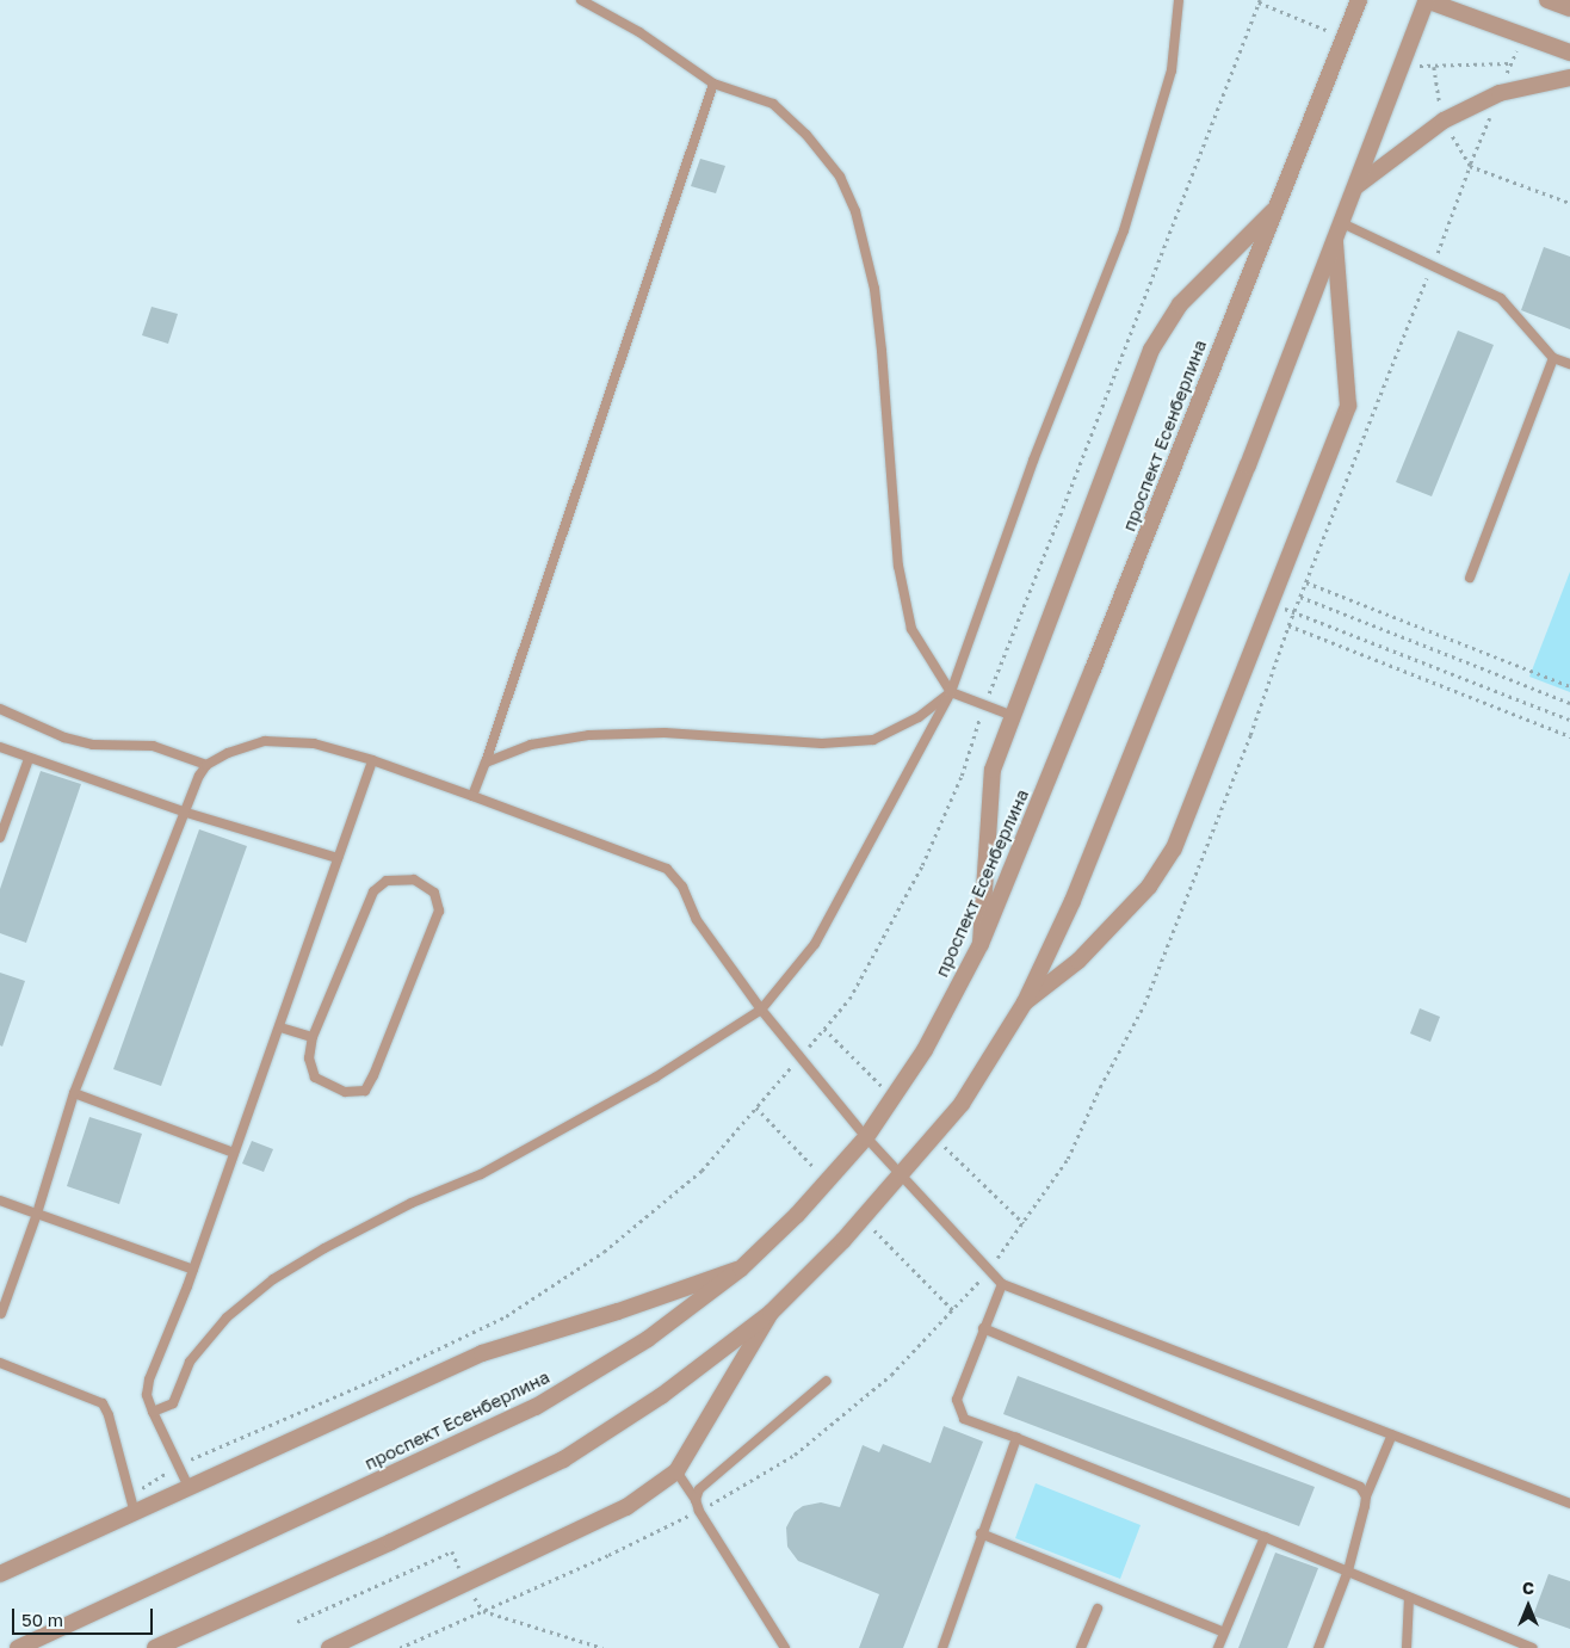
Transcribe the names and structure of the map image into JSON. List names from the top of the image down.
{
  "streets": {
    "street": ["проспект Есенберлина"]
  },
  "scale_bar": "50 m",
  "north": "top"
}
